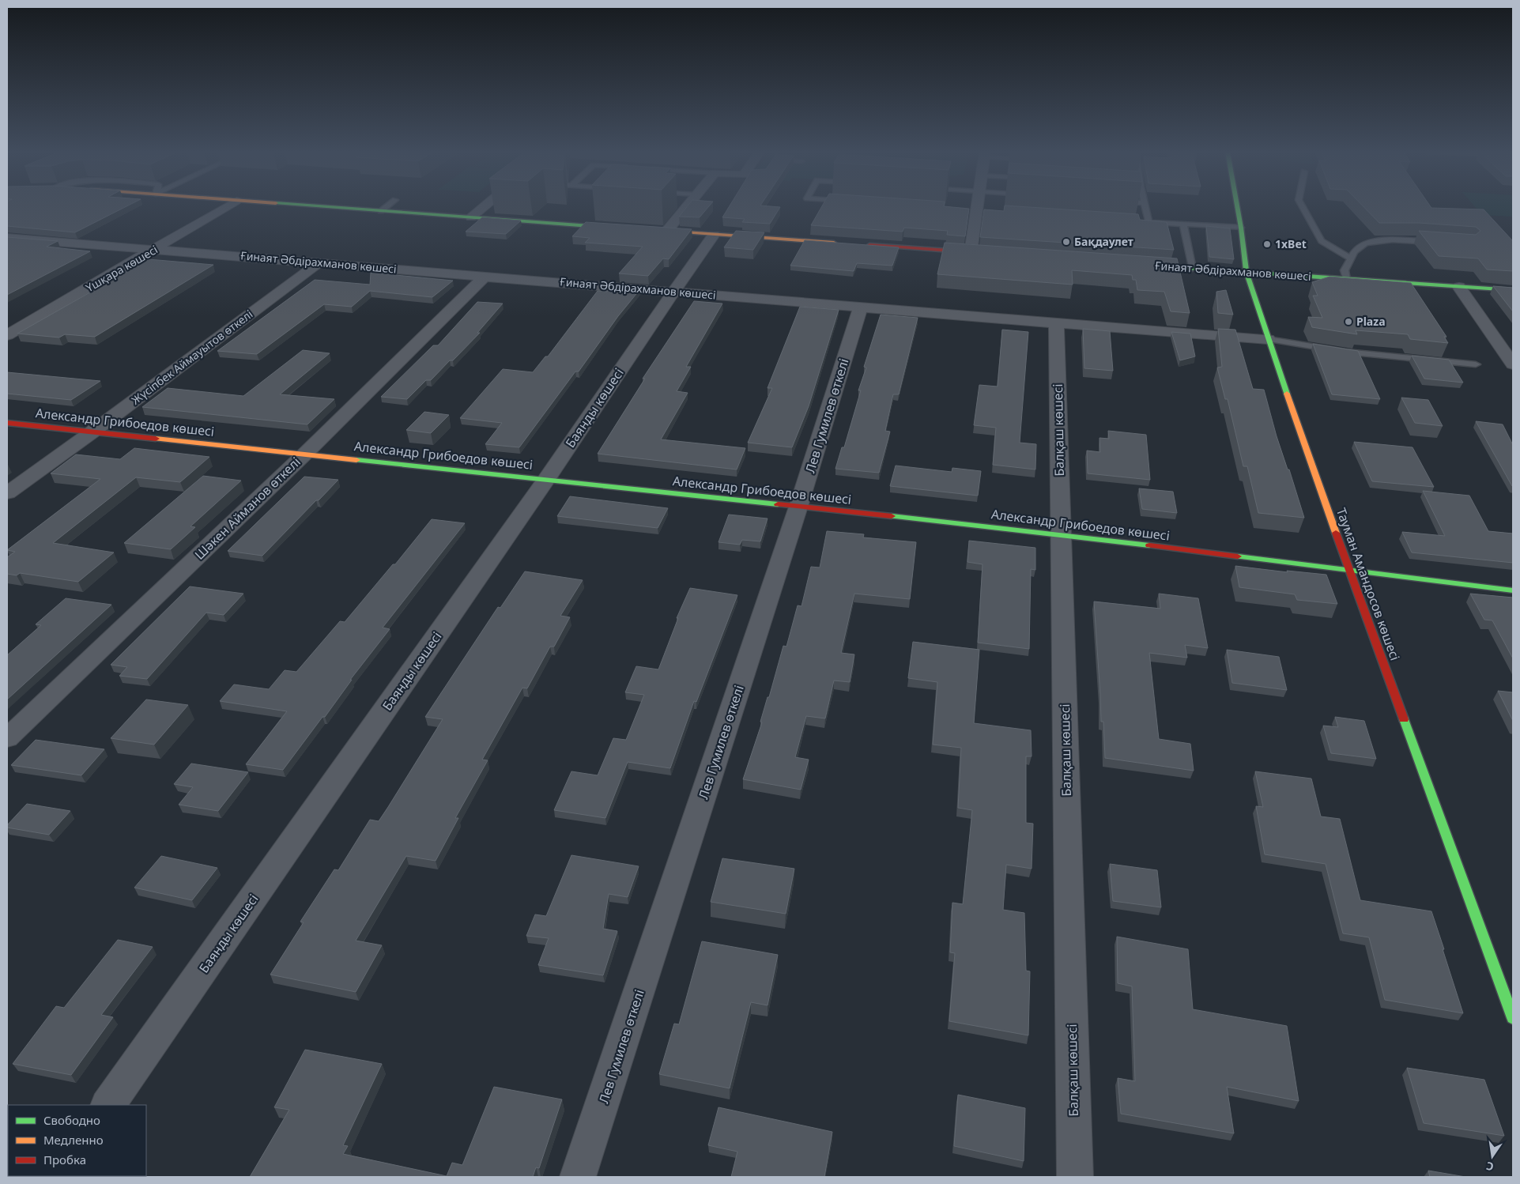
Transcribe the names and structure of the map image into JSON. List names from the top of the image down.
{
  "streets": {
    "street": [
      "Ғинаят Әбдірахманов көшесі",
      "Үшқара көшесі",
      "Жүсіпбек Аймауытов өткелі",
      "Баянды көшесі",
      "Лев Гумилев өткелі",
      "Александр Грибоедов көшесі",
      "Балқаш көшесі",
      "Шәкен Айманов өткелі",
      "Тауман Амандосов көшесі"
    ]
  },
  "crossings": [
    ["Ғинаят Әбдірахманов көшесі", "Үшқара көшесі"],
    ["Ғинаят Әбдірахманов көшесі", "Жүсіпбек Аймауытов өткелі"],
    ["Ғинаят Әбдірахманов көшесі", "Баянды көшесі"],
    ["Ғинаят Әбдірахманов көшесі", "Лев Гумилев өткелі"],
    ["Ғинаят Әбдірахманов көшесі", "Балқаш көшесі"],
    ["Ғинаят Әбдірахманов көшесі", "Шәкен Айманов өткелі"],
    ["Ғинаят Әбдірахманов көшесі", "Тауман Амандосов көшесі"],
    ["Жүсіпбек Аймауытов өткелі", "Александр Грибоедов көшесі"],
    ["Баянды көшесі", "Александр Грибоедов көшесі"],
    ["Лев Гумилев өткелі", "Александр Грибоедов көшесі"],
    ["Александр Грибоедов көшесі", "Балқаш көшесі"],
    ["Александр Грибоедов көшесі", "Шәкен Айманов өткелі"],
    ["Александр Грибоедов көшесі", "Тауман Амандосов көшесі"]
  ],
  "places": ["Бақдаулет", "1xBet", "Plaza"],
  "legend": ["Свободно", "Медленно", "Пробка"],
  "north": "bottom"
}
